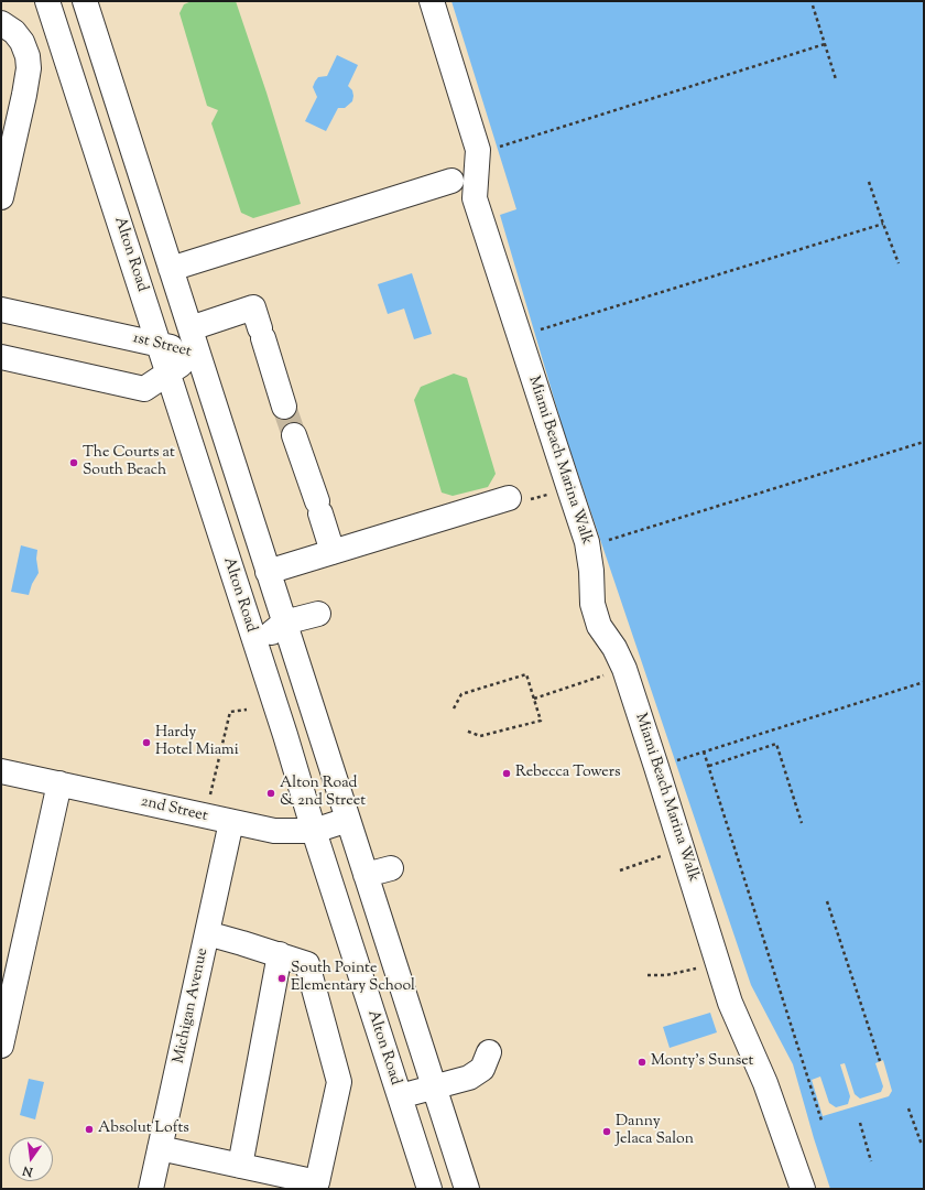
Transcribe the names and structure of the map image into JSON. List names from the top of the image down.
{
  "streets": {
    "street": [
      "Alton Road",
      "1st Street",
      "Miami Beach Marina Walk",
      "2nd Street",
      "Michigan Avenue"
    ]
  },
  "crossings": [
    ["Alton Road", "1st Street"],
    ["Alton Road", "2nd Street"],
    ["2nd Street", "Michigan Avenue"]
  ],
  "places": [
    "The Courts at South Beach",
    "Hardy Hotel Miami",
    "Rebecca Towers",
    "Alton Road & 2nd Street",
    "South Pointe Elementary School",
    "Monty's Sunset",
    "Absolut Lofts",
    "Danny Jelaca Salon"
  ],
  "north": "bottom"
}
